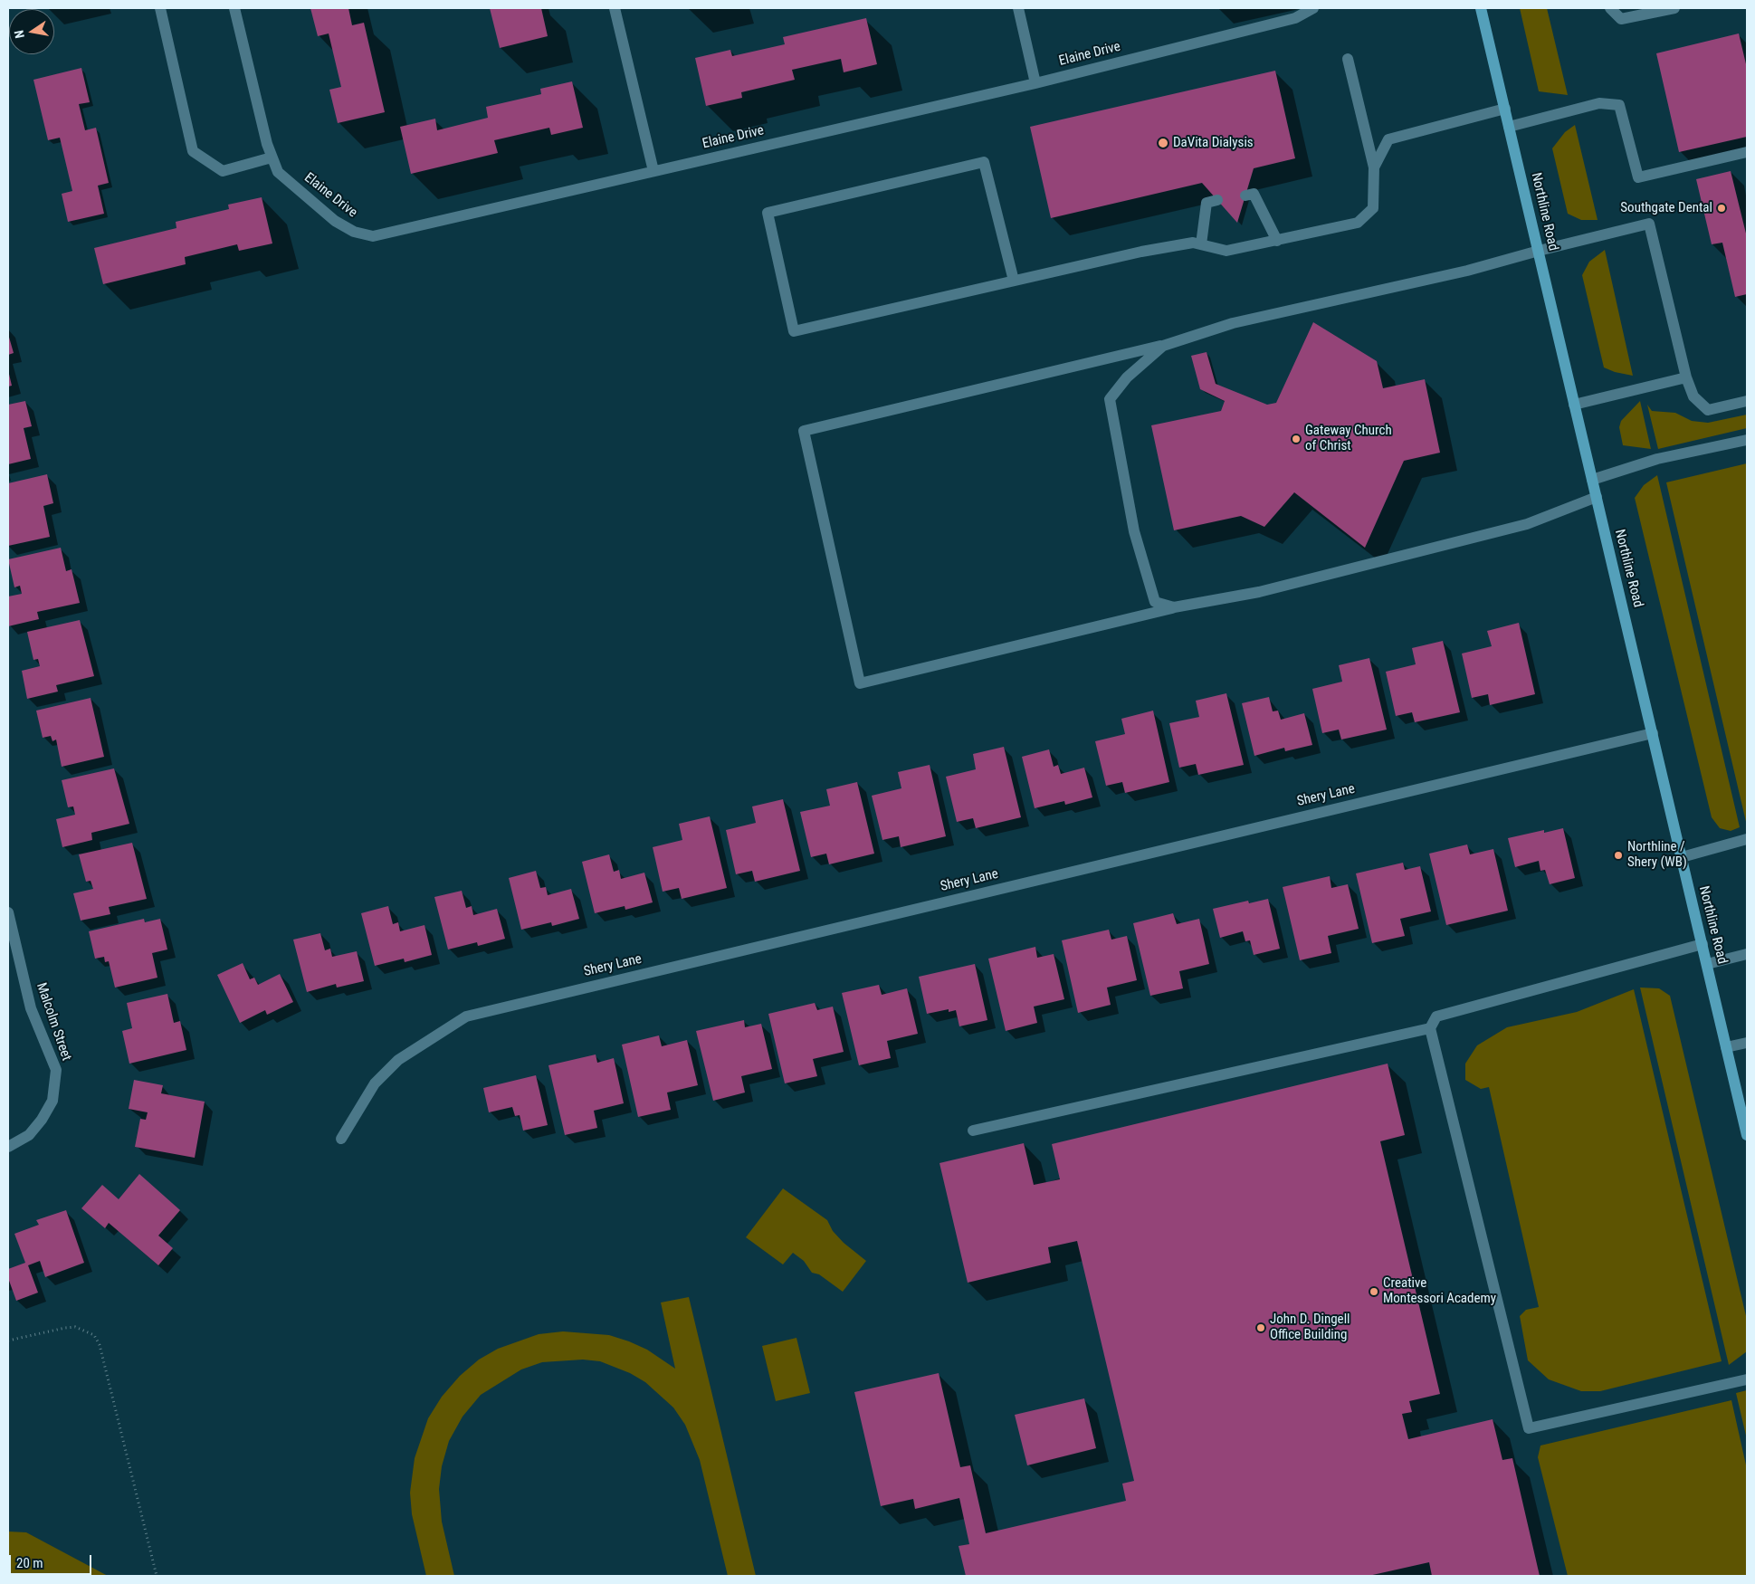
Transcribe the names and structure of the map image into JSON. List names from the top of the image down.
{
  "streets": {
    "main road": ["Northline Road"],
    "street": ["Elaine Drive", "Shery Lane", "Malcolm Street"]
  },
  "crossings": [
    ["Northline Road", "Shery Lane"]
  ],
  "places": [
    "DaVita Dialysis",
    "Southgate Dental",
    "Gateway Church of Christ",
    "Northline / Shery (WB)",
    "Creative Montessori Academy",
    "John D. Dingell Office Building"
  ],
  "scale_bar": "20 m",
  "north": "left"
}
